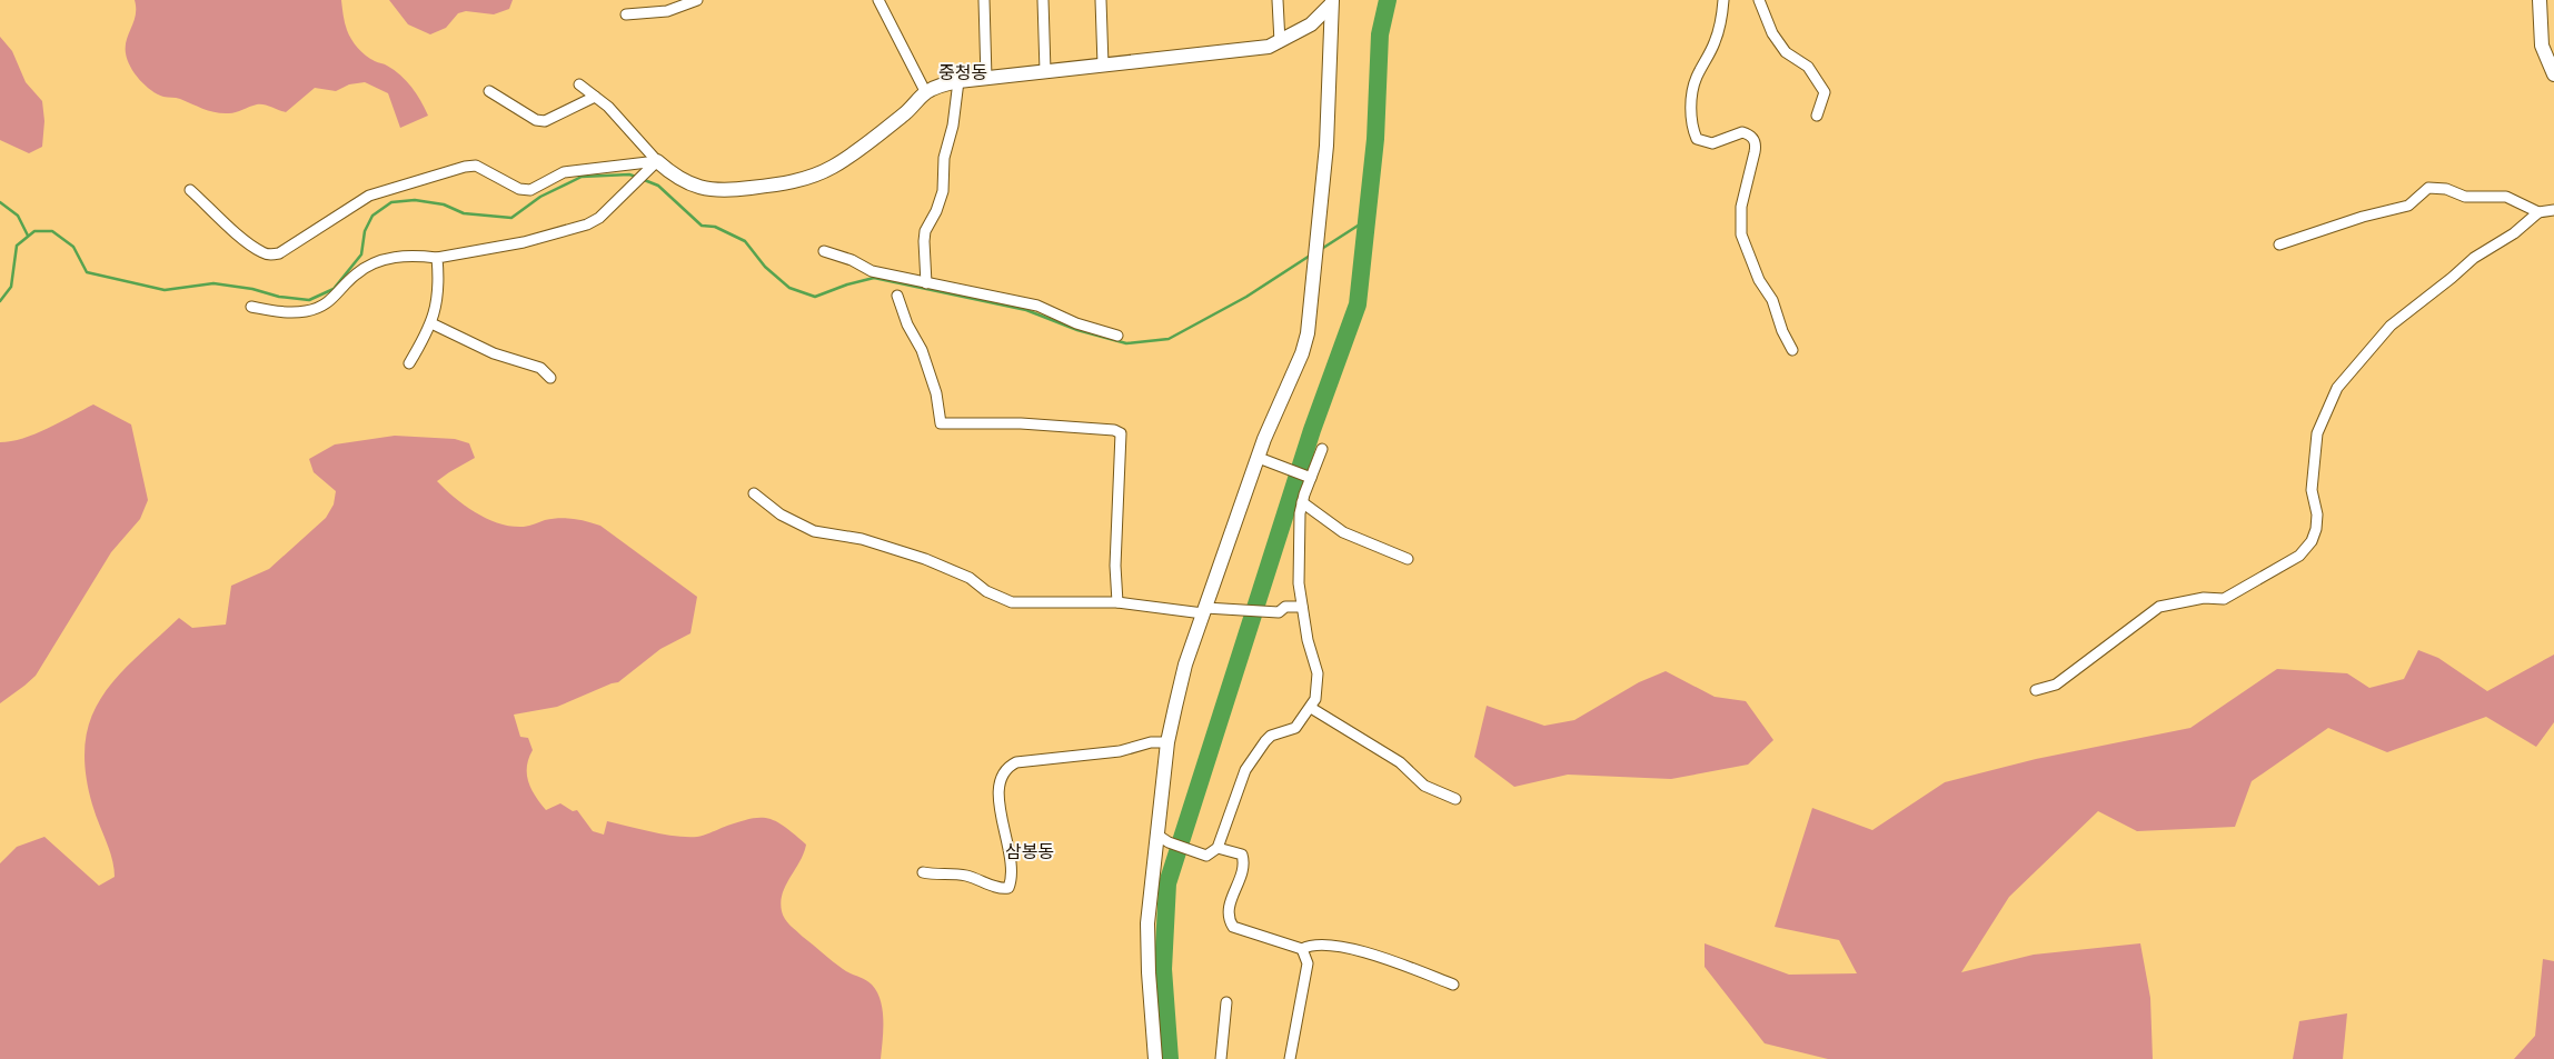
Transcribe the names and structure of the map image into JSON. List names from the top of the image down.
{
  "districts": ["중청동", "삼봉동"]
}
